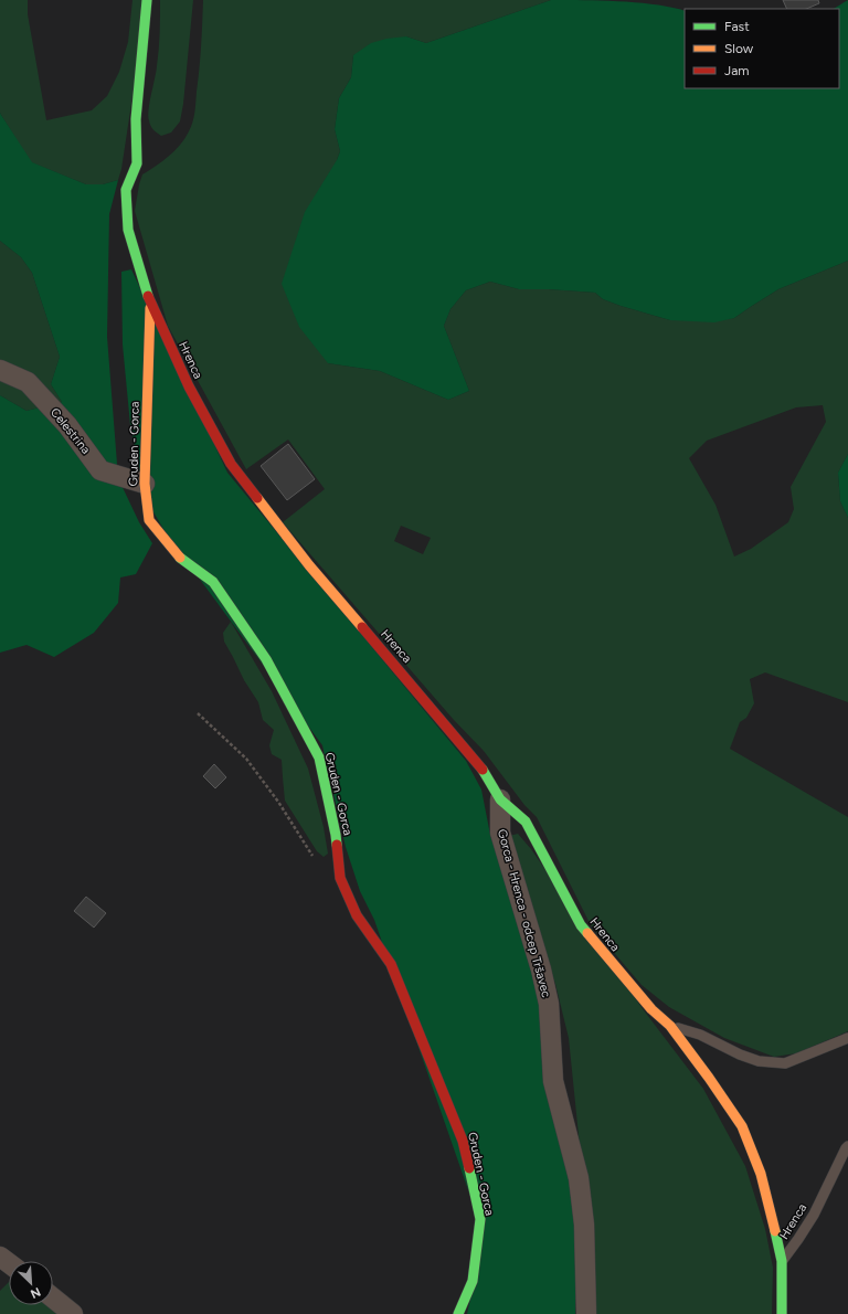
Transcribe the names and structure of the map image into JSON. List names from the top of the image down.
{
  "streets": {
    "street": [
      "Hrenca",
      "Celestrina",
      "Gruden - Gorca",
      "Gorca - Hrenca - odcep Tršavec"
    ]
  },
  "crossings": [
    ["Hrenca", "Gruden - Gorca"],
    ["Hrenca", "Gorca - Hrenca - odcep Tršavec"],
    ["Celestrina", "Gruden - Gorca"]
  ],
  "legend": ["Fast", "Slow", "Jam"],
  "north": "bottom right"
}
